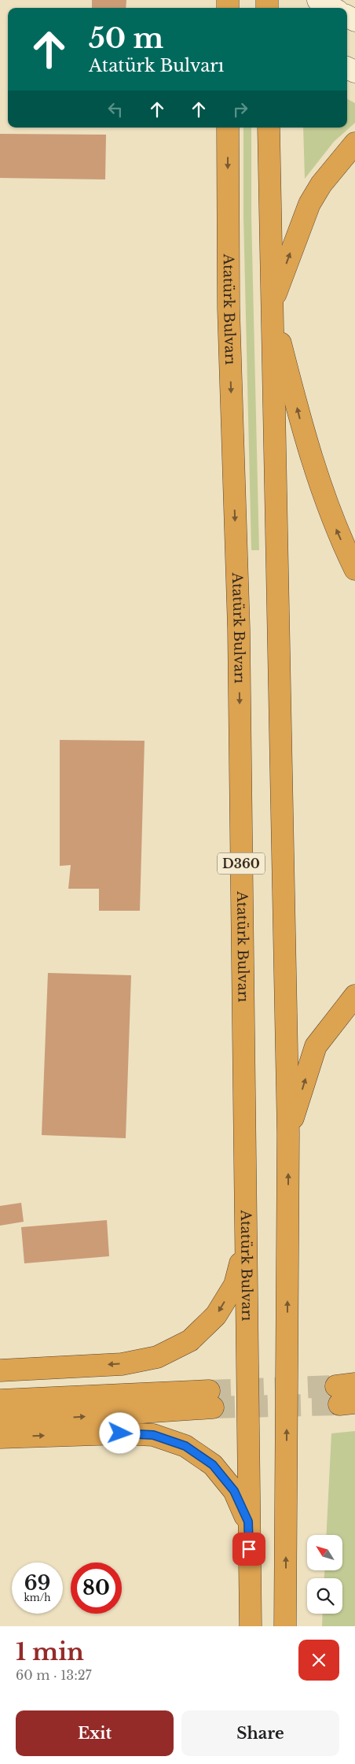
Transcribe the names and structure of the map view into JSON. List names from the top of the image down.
{
  "streets": {
    "highway": ["Atatürk Bulvarı", "D360"]
  },
  "north": "top left",
  "page": {
    "turn": ["50 m", "Atatürk Bulvarı"],
    "speed": "69 km/h",
    "limit": "80",
    "heading": ["1 min", "60 m · 13:27"],
    "buttons": ["Exit", "Share"]
  }
}
